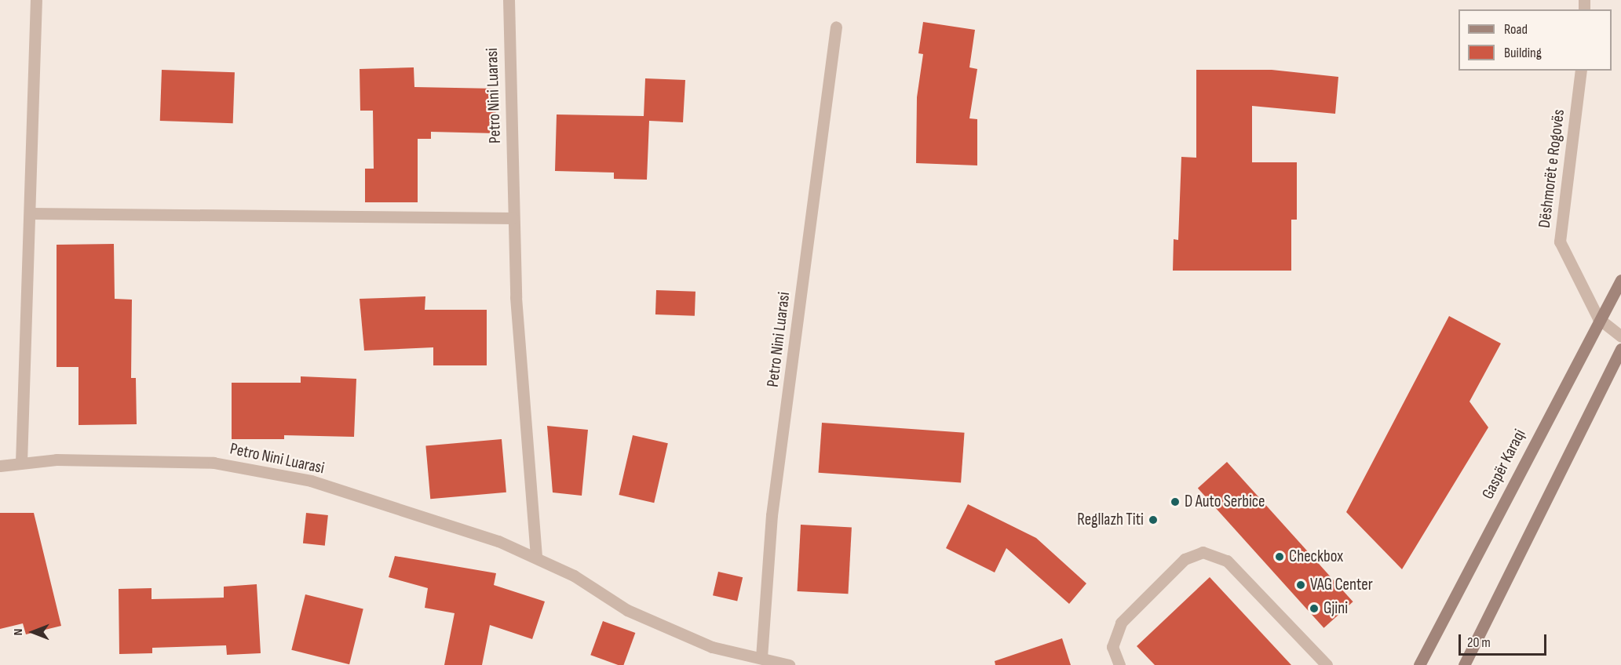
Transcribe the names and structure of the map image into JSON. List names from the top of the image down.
{
  "streets": {
    "main road": ["Gaspër Karaqi"],
    "street": ["Petro Nini Luarasi", "Dëshmorët e Rogovës"]
  },
  "crossings": [
    ["Dëshmorët e Rogovës", "Gaspër Karaqi"]
  ],
  "places": [
    "D Auto Serbice",
    "Regllazh Titi",
    "Checkbox",
    "VAG Center",
    "Gjini"
  ],
  "legend": ["Road", "Building"],
  "scale_bar": "20 m",
  "north": "left"
}
